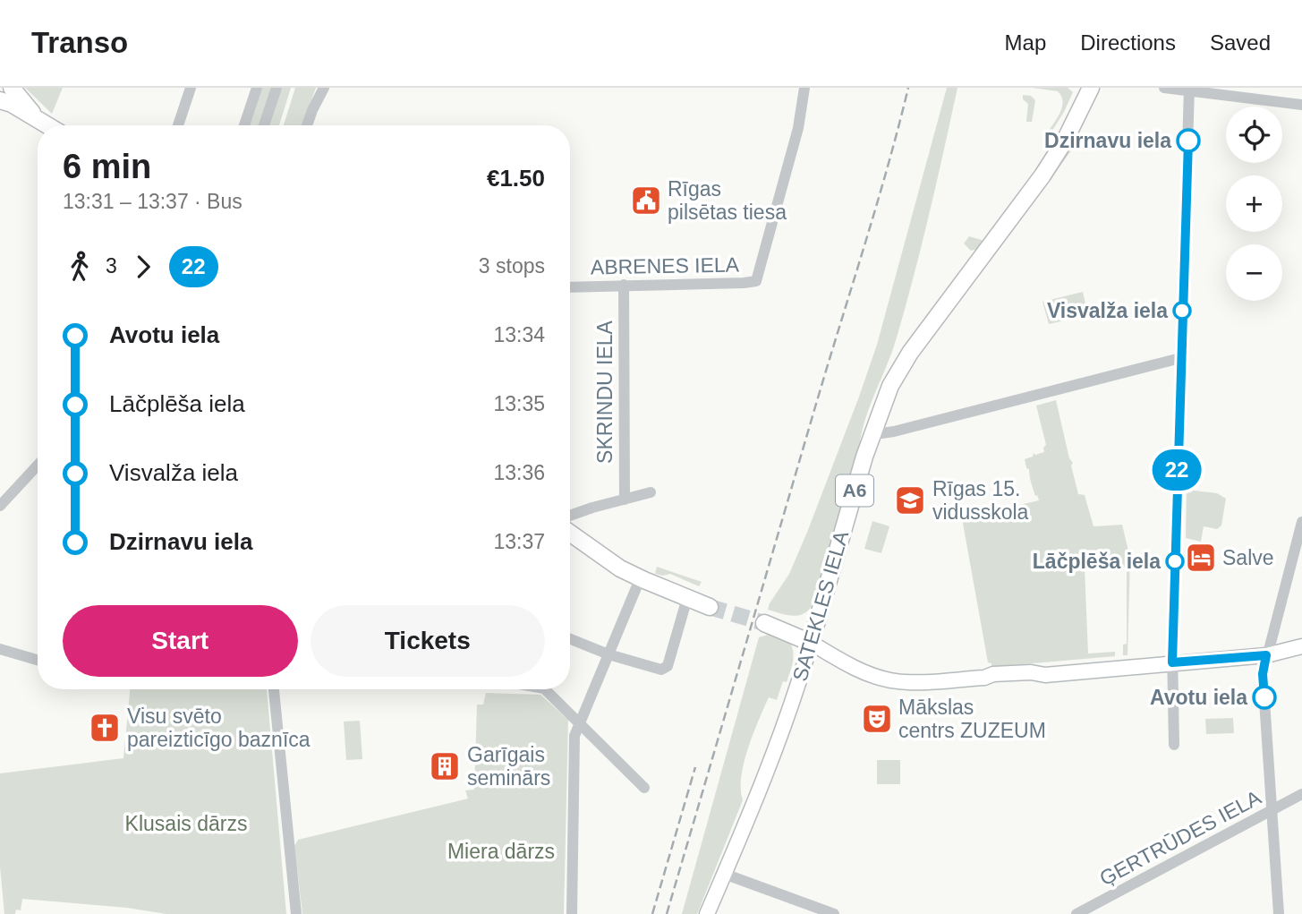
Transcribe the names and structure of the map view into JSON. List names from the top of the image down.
{
  "streets": {
    "highway": ["A6", "SATEKLES IELA"],
    "street": ["ABRENES IELA", "SKRINDU IELA", "ĢERTRŪDES IELA"]
  },
  "crossings": [
    ["ABRENES IELA", "SKRINDU IELA"]
  ],
  "parks": ["Klusais dārzs", "Miera dārzs"],
  "places": {
    "other": [
      "Dzirnavu iela",
      "Visvalža iela",
      "Lāčplēša iela",
      "Avotu iela"
    ],
    "public building": ["Rīgas pilsētas tiesa"],
    "school or university": ["Rīgas 15. vidusskola"],
    "hotel": ["Salve"],
    "theatre": ["Mākslas centrs ZUZEUM"],
    "church": ["Visu svēto pareizticīgo baznīca"],
    "building": ["Garīgais seminārs"]
  },
  "lines": ["bus line 22"],
  "page": {
    "header": "Transo",
    "nav": ["Map", "Directions", "Saved"],
    "on_map": "22",
    "map_buttons": ["+", "−"],
    "heading": ["6 min", "13:31 – 13:37 · Bus", "€1.50"],
    "legs": ["3", "22", "3 stops"],
    "list": [
      {
        "name": "Avotu iela",
        "value": "13:34"
      },
      {
        "name": "Lāčplēša iela",
        "value": "13:35"
      },
      {
        "name": "Visvalža iela",
        "value": "13:36"
      },
      {
        "name": "Dzirnavu iela",
        "value": "13:37"
      }
    ],
    "buttons": ["Start", "Tickets"]
  }
}
